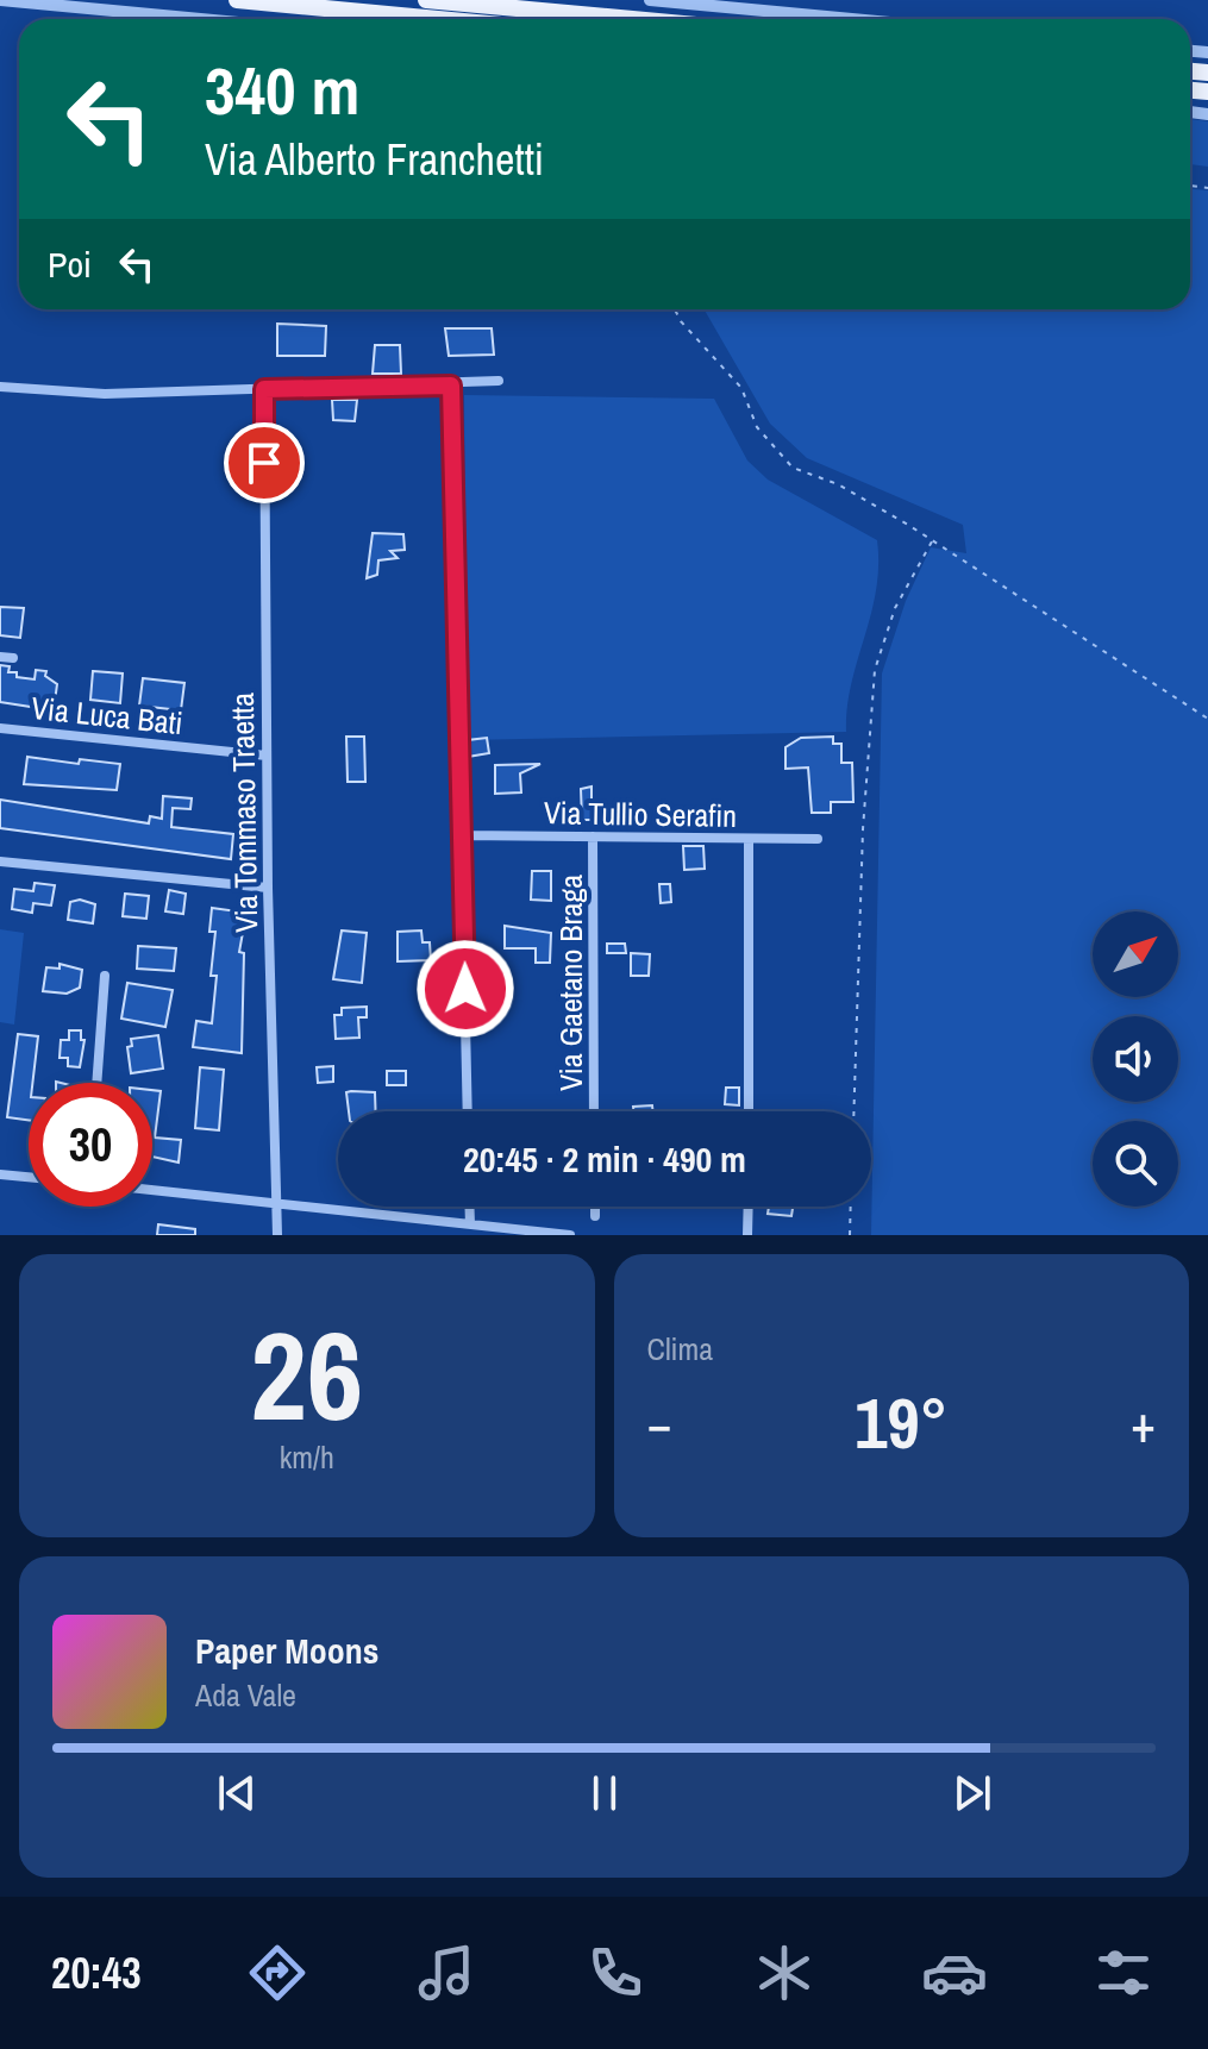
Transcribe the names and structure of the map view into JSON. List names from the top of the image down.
{
  "streets": {
    "street": [
      "Via Luca Bati",
      "Via Tommaso Traetta",
      "Via Tullio Serafin",
      "Via Gaetano Braga"
    ]
  },
  "crossings": [
    ["Via Luca Bati", "Via Tommaso Traetta"],
    ["Via Tullio Serafin", "Via Gaetano Braga"]
  ],
  "north": "top right",
  "page": {
    "turn": ["340 m", "Via Alberto Franchetti"],
    "then": "Poi",
    "limit": "30",
    "trip": "20:45 · 2 min · 490 m",
    "tile": [
      ["26", "km/h"],
      "Clima"
    ],
    "heat": ["−", "19°", "+"],
    "song": ["Paper Moons", "Ada Vale"],
    "tabs": "20:43"
  }
}
